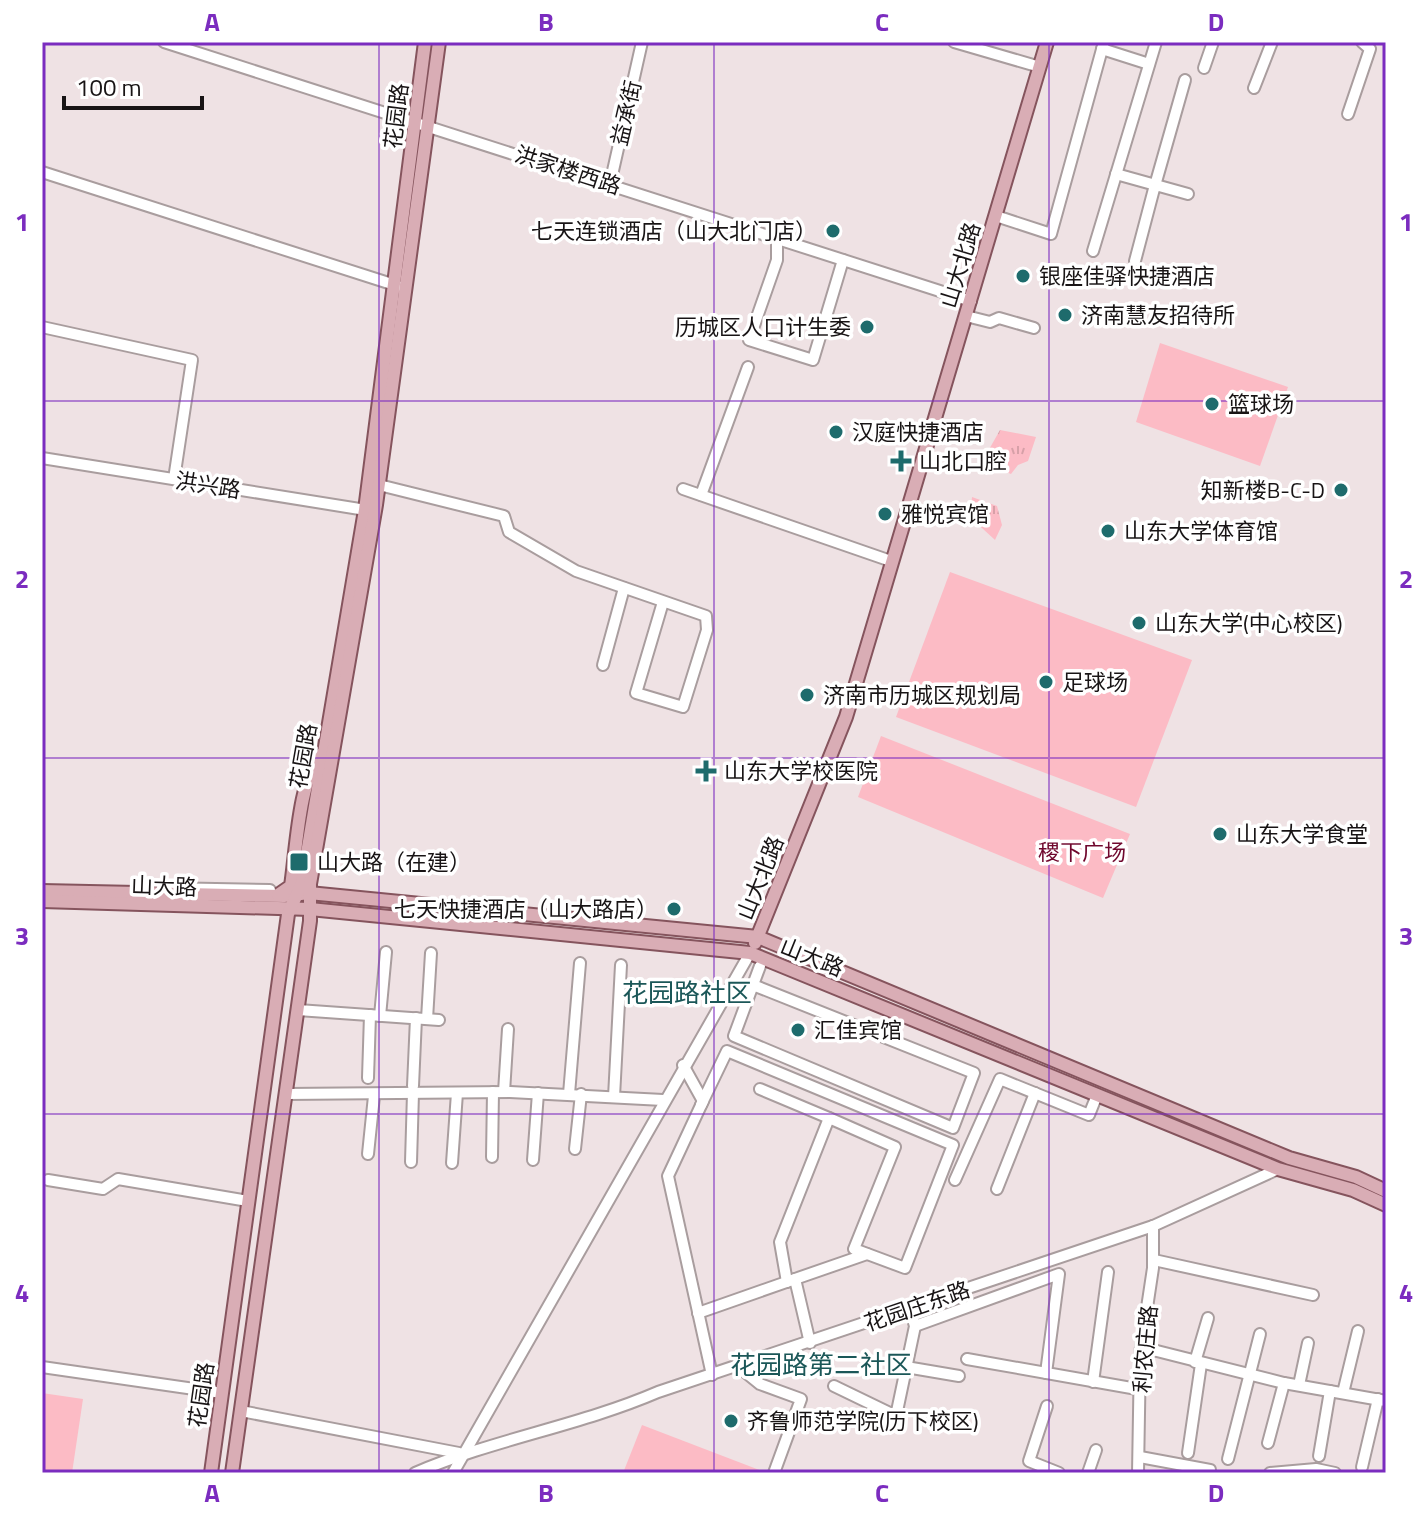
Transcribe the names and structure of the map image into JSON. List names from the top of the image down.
{
  "streets": {
    "main road": ["花园路", "山大北路", "山大路"],
    "street": [
      "益承街",
      "洪家楼西路",
      "洪兴路",
      "花园庄东路",
      "利农庄路"
    ]
  },
  "crossings": [
    ["益承街", "洪家楼西路"],
    ["花园路", "洪家楼西路"],
    ["花园路", "洪兴路"],
    ["花园路", "山大路"],
    ["洪家楼西路", "山大北路"],
    ["山大北路", "山大路"],
    ["山大路", "花园庄东路"],
    ["花园庄东路", "利农庄路"]
  ],
  "districts": ["花园路社区", "花园路第二社区"],
  "parks": ["稷下广场"],
  "places": {
    "other": [
      "七天连锁酒店（山大北门店）",
      "银座佳驿快捷酒店",
      "济南慧友招待所",
      "历城区人口计生委",
      "篮球场",
      "汉庭快捷酒店",
      "知新楼B-C-D",
      "雅悦宾馆",
      "山东大学体育馆",
      "山东大学(中心校区)",
      "足球场",
      "济南市历城区规划局",
      "山东大学食堂",
      "七天快捷酒店（山大路店）",
      "汇佳宾馆",
      "齐鲁师范学院(历下校区)"
    ],
    "health": ["山北口腔", "山东大学校医院"],
    "transit": ["山大路（在建）"]
  },
  "scale_bar": "100 m",
  "grid": {
    "columns": [
      "A",
      "B",
      "C",
      "D"
    ],
    "rows": [
      "1",
      "2",
      "3",
      "4"
    ]
  }
}
